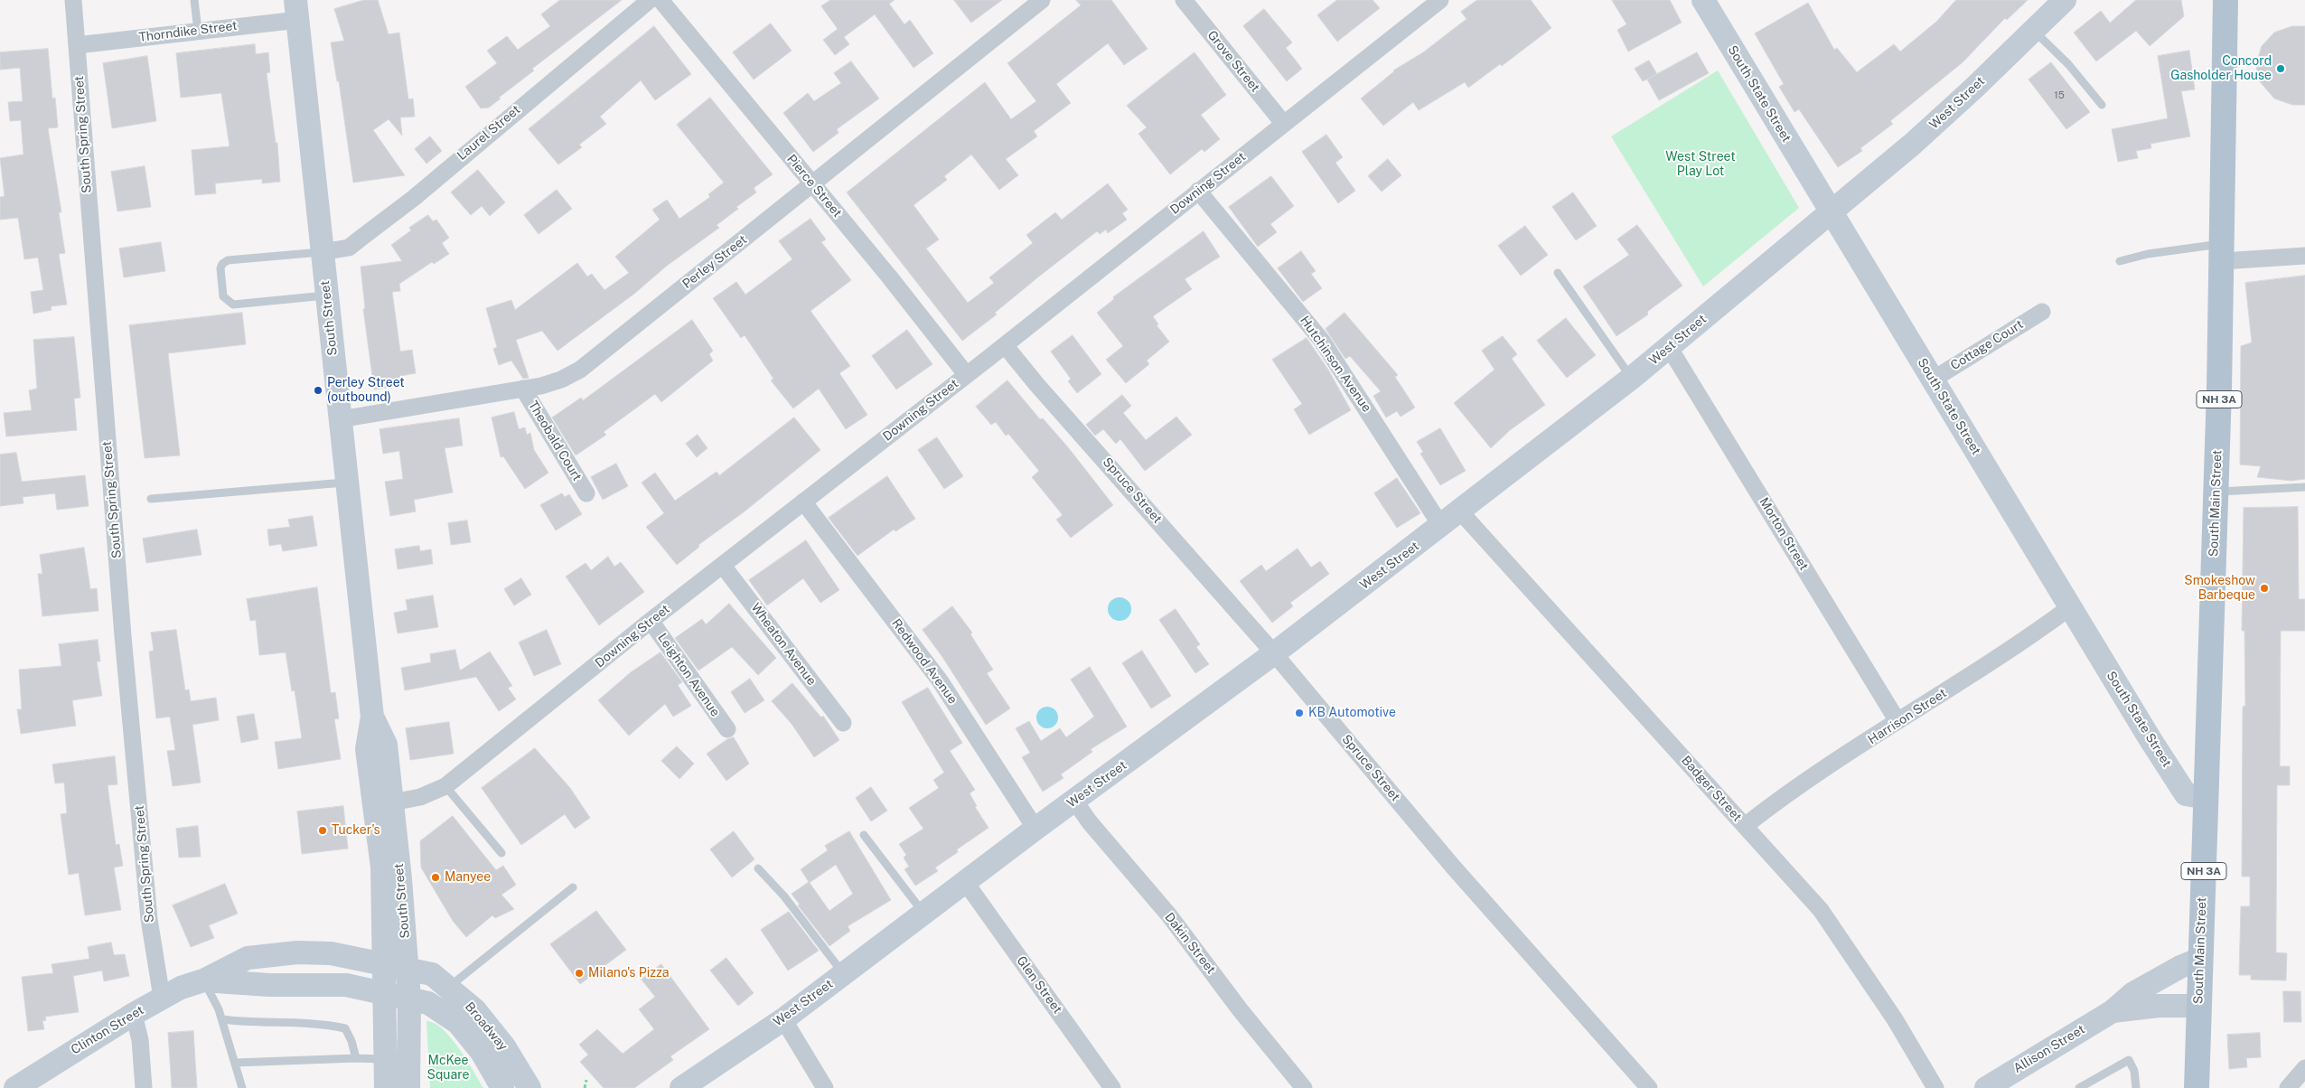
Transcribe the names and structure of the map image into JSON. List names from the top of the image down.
{
  "streets": {
    "main road": ["NH 3A", "South Main Street"],
    "street": [
      "Thorndike Street",
      "Grove Street",
      "South State Street",
      "West Street",
      "Laurel Street",
      "South Spring Street",
      "Downing Street",
      "Pierce Street",
      "Perley Street",
      "South Street",
      "Cottage Court",
      "Hutchinson Avenue",
      "Theobald Court",
      "Spruce Street",
      "Morton Street",
      "Wheaton Avenue",
      "Redwood Avenue",
      "Leighton Avenue",
      "Harrison Street",
      "Badger Street",
      "Dakin Street",
      "Glen Street",
      "Broadway",
      "Clinton Street",
      "Allison Street"
    ]
  },
  "crossings": [
    ["Thorndike Street", "South Spring Street"],
    ["Thorndike Street", "South Street"],
    ["Grove Street", "Downing Street"],
    ["South State Street", "West Street"],
    ["South State Street", "Cottage Court"],
    ["South State Street", "South Main Street"],
    ["South State Street", "Harrison Street"],
    ["West Street", "Hutchinson Avenue"],
    ["West Street", "Spruce Street"],
    ["West Street", "Morton Street"],
    ["West Street", "Redwood Avenue"],
    ["West Street", "Badger Street"],
    ["West Street", "Dakin Street"],
    ["West Street", "Glen Street"],
    ["Laurel Street", "South Street"],
    ["South Spring Street", "Clinton Street"],
    ["Downing Street", "Pierce Street"],
    ["Downing Street", "South Street"],
    ["Downing Street", "Hutchinson Avenue"],
    ["Downing Street", "Spruce Street"],
    ["Downing Street", "Wheaton Avenue"],
    ["Downing Street", "Redwood Avenue"],
    ["Downing Street", "Leighton Avenue"],
    ["Pierce Street", "Perley Street"],
    ["Perley Street", "South Street"],
    ["Perley Street", "Theobald Court"],
    ["South Street", "Broadway"],
    ["South Street", "Clinton Street"],
    ["South Main Street", "Allison Street"],
    ["Morton Street", "Harrison Street"],
    ["Harrison Street", "Badger Street"],
    ["Broadway", "Clinton Street"]
  ],
  "parks": ["West Street Play Lot", "McKee Square"],
  "places": [
    "Concord Gasholder House",
    "Perley Street (outbound)",
    "Smokeshow Barbeque",
    "KB Automotive",
    "Tucker's",
    "Manyee",
    "Milano's Pizza"
  ],
  "house_numbers": ["15"]
}
